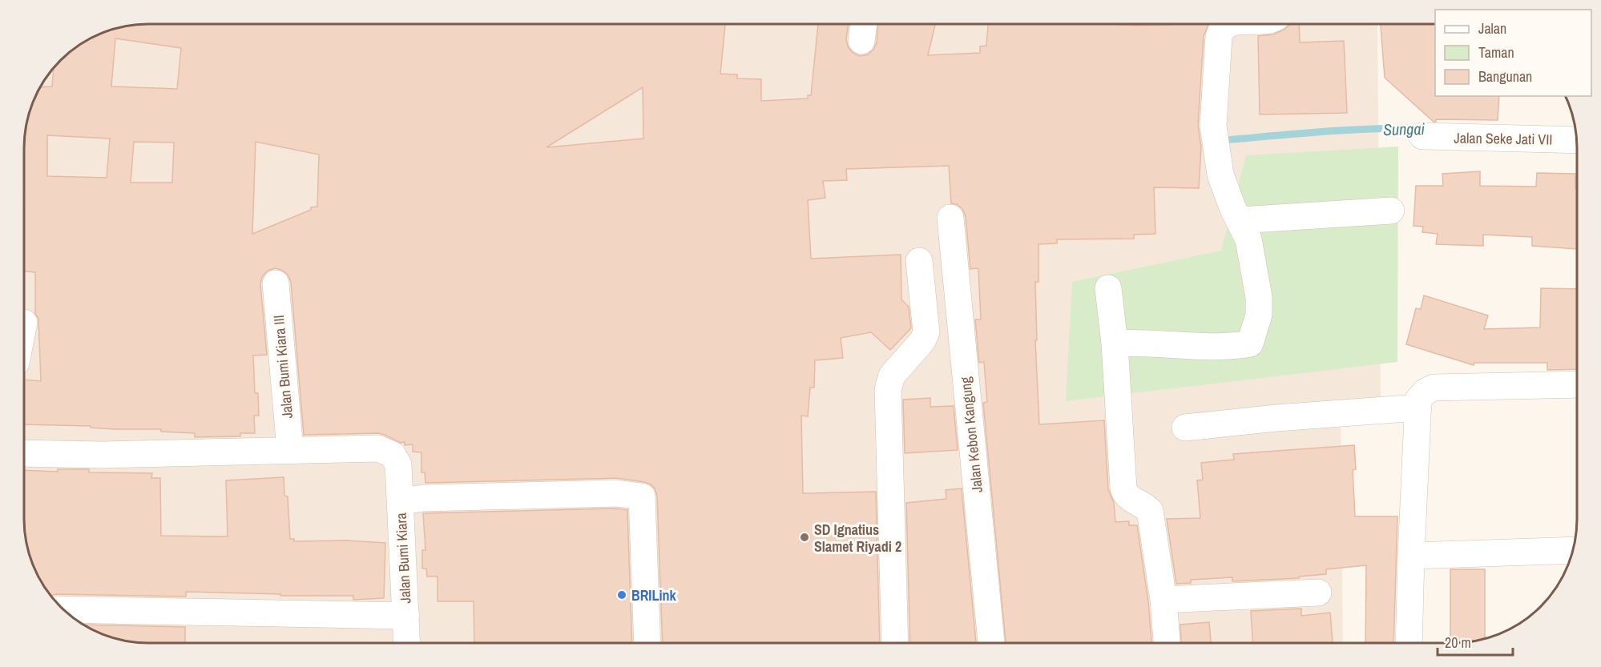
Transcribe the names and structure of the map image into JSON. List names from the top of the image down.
{
  "streets": {
    "street": [
      "Jalan Seke Jati VII",
      "Jalan Bumi Kiara III",
      "Jalan Kebon Kangung",
      "Jalan Bumi Kiara"
    ]
  },
  "crossings": [
    ["Jalan Bumi Kiara III", "Jalan Bumi Kiara"]
  ],
  "water": ["Sungai"],
  "places": ["SD Ignatius Slamet Riyadi 2", "BRILink"],
  "legend": ["Jalan", "Taman", "Bangunan"],
  "scale_bar": "20 m"
}
